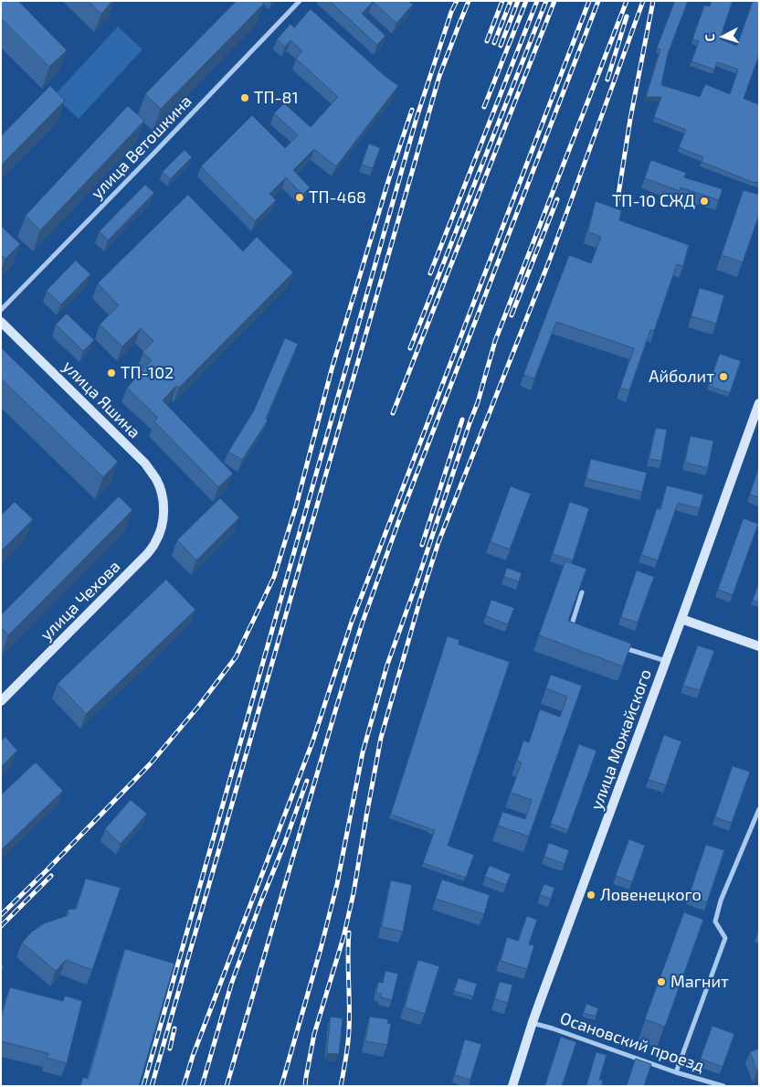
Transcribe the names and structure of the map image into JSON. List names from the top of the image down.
{
  "streets": {
    "main road": ["улица Яшина", "улица Чехова", "улица Можайского"],
    "street": ["улица Ветошкина", "Осановский проезд"]
  },
  "crossings": [
    ["улица Яшина", "улица Чехова"],
    ["улица Можайского", "Осановский проезд"]
  ],
  "places": [
    "ТП-81",
    "ТП-468",
    "ТП-10 СЖД",
    "ТП-102",
    "Айболит",
    "Ловенецкого",
    "Магнит"
  ],
  "north": "left"
}
